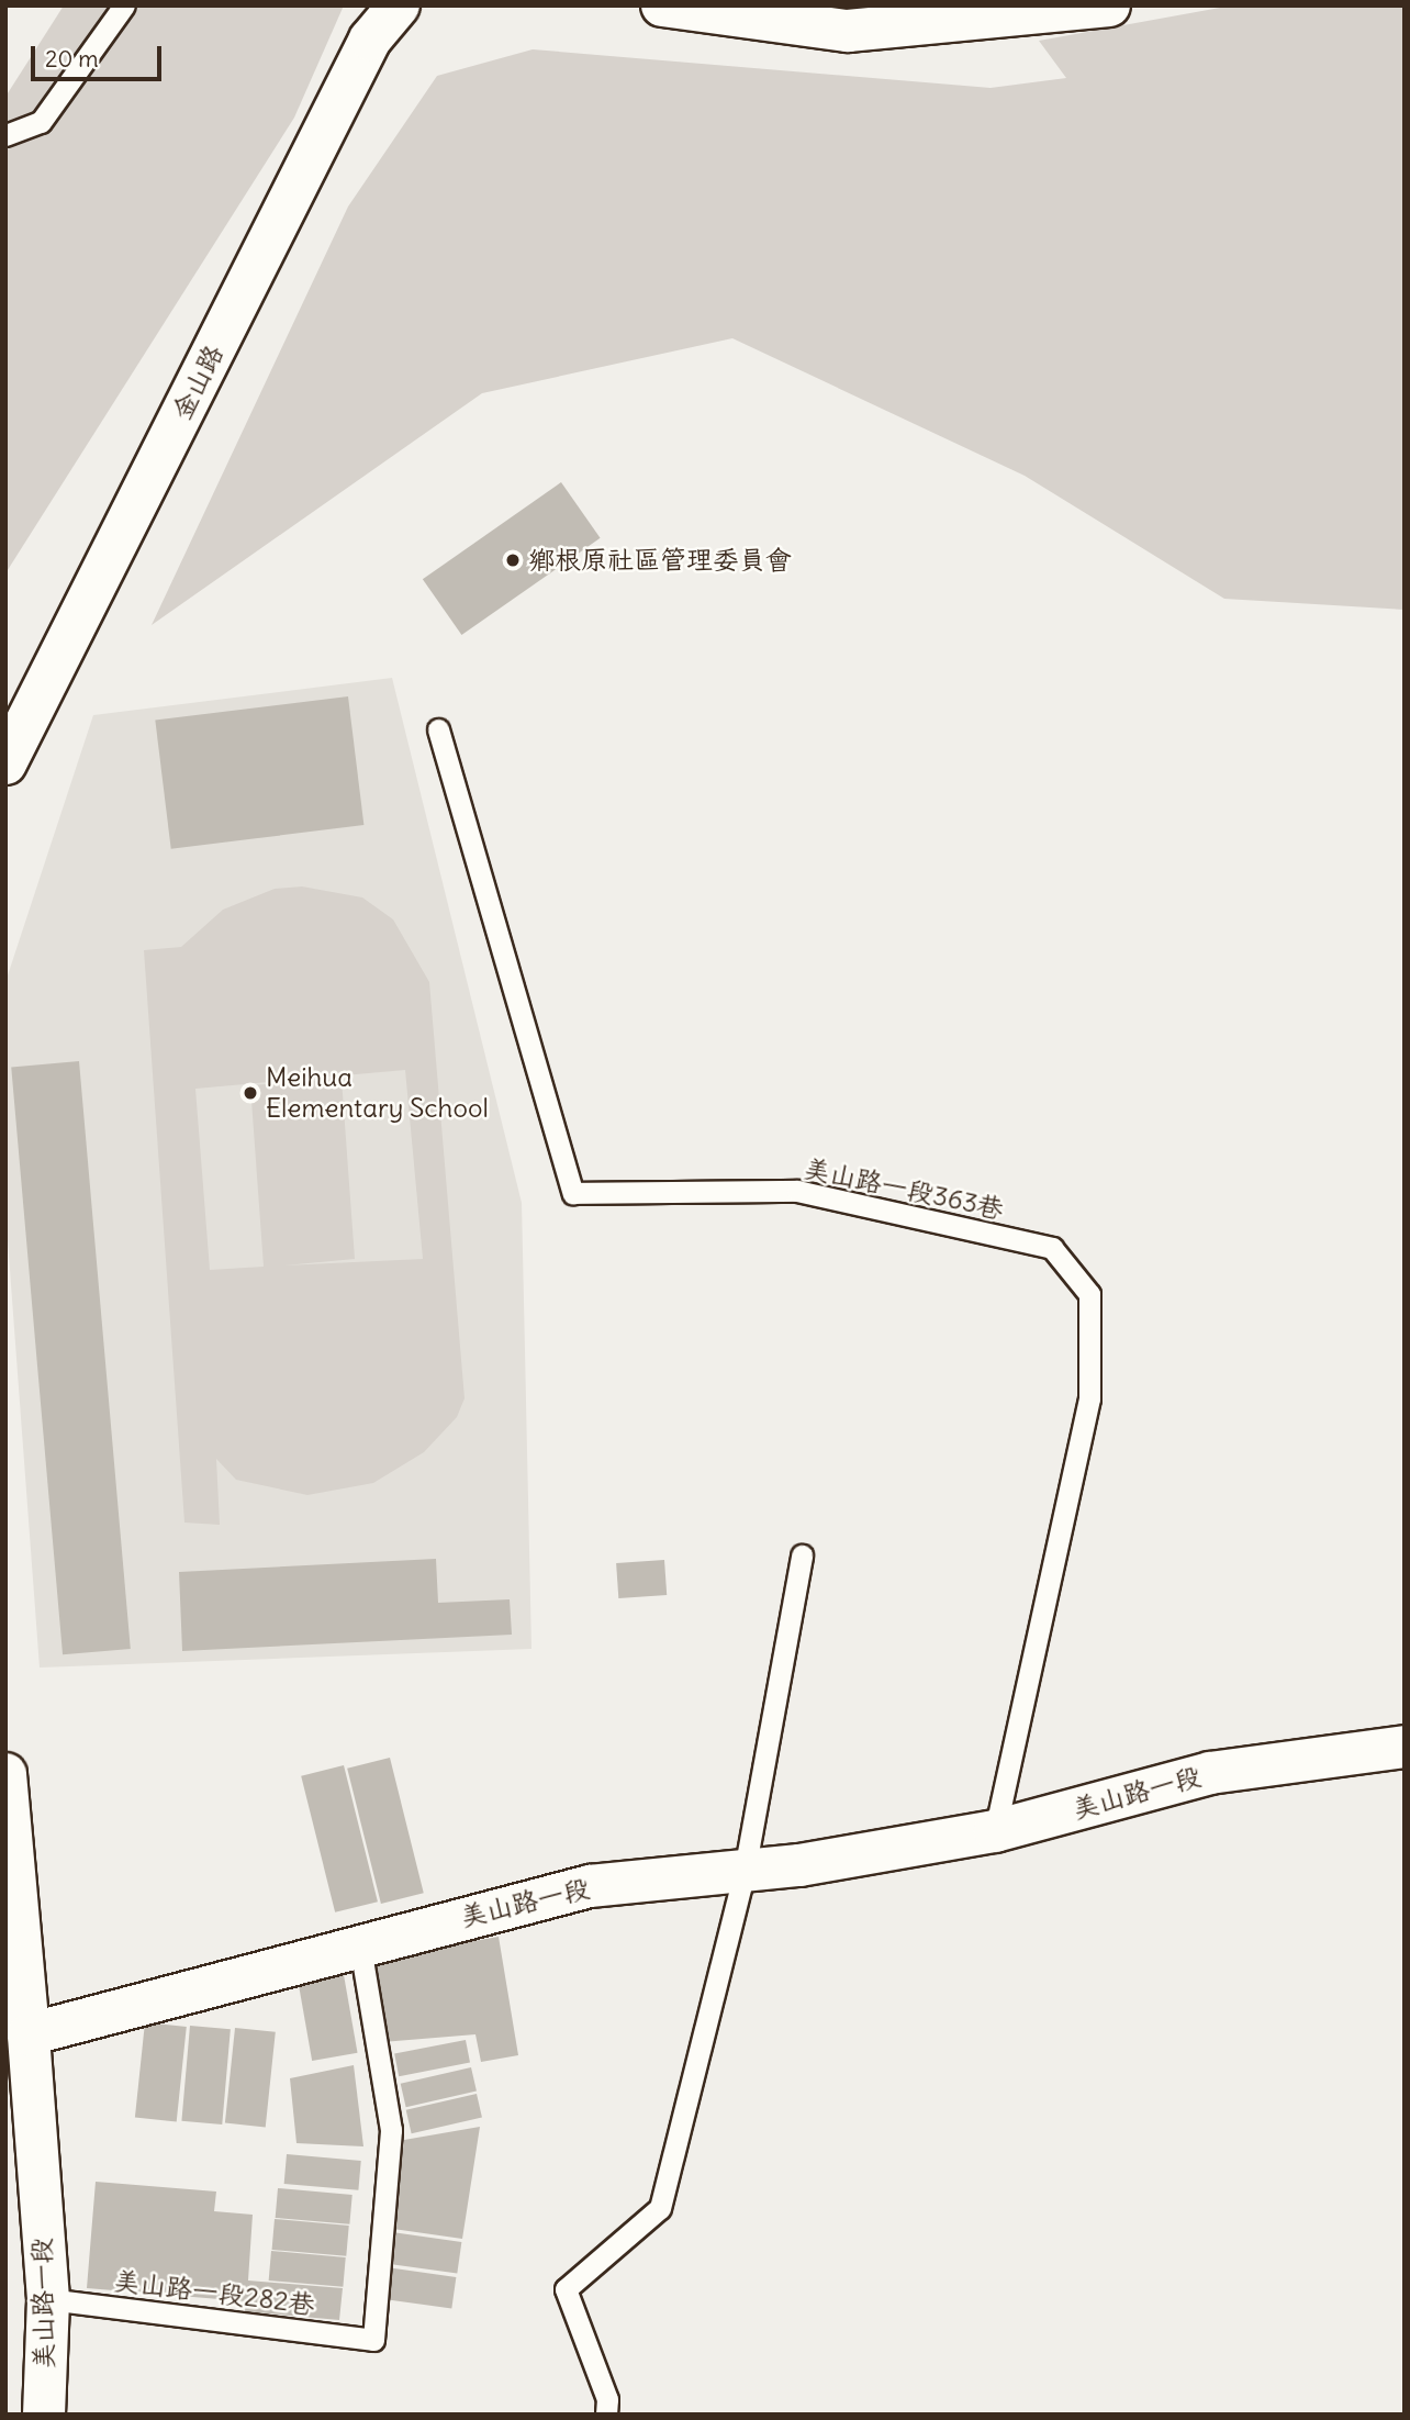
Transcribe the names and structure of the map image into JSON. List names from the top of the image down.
{
  "streets": {
    "street": ["金山路", "美山路一段"],
    "lane": ["美山路一段363巷", "美山路一段282巷"]
  },
  "crossings": [
    ["美山路一段363巷", "美山路一段"],
    ["美山路一段", "美山路一段282巷"]
  ],
  "places": ["鄉根原社區管理委員會", "Meihua Elementary School"],
  "scale_bar": "20 m"
}
